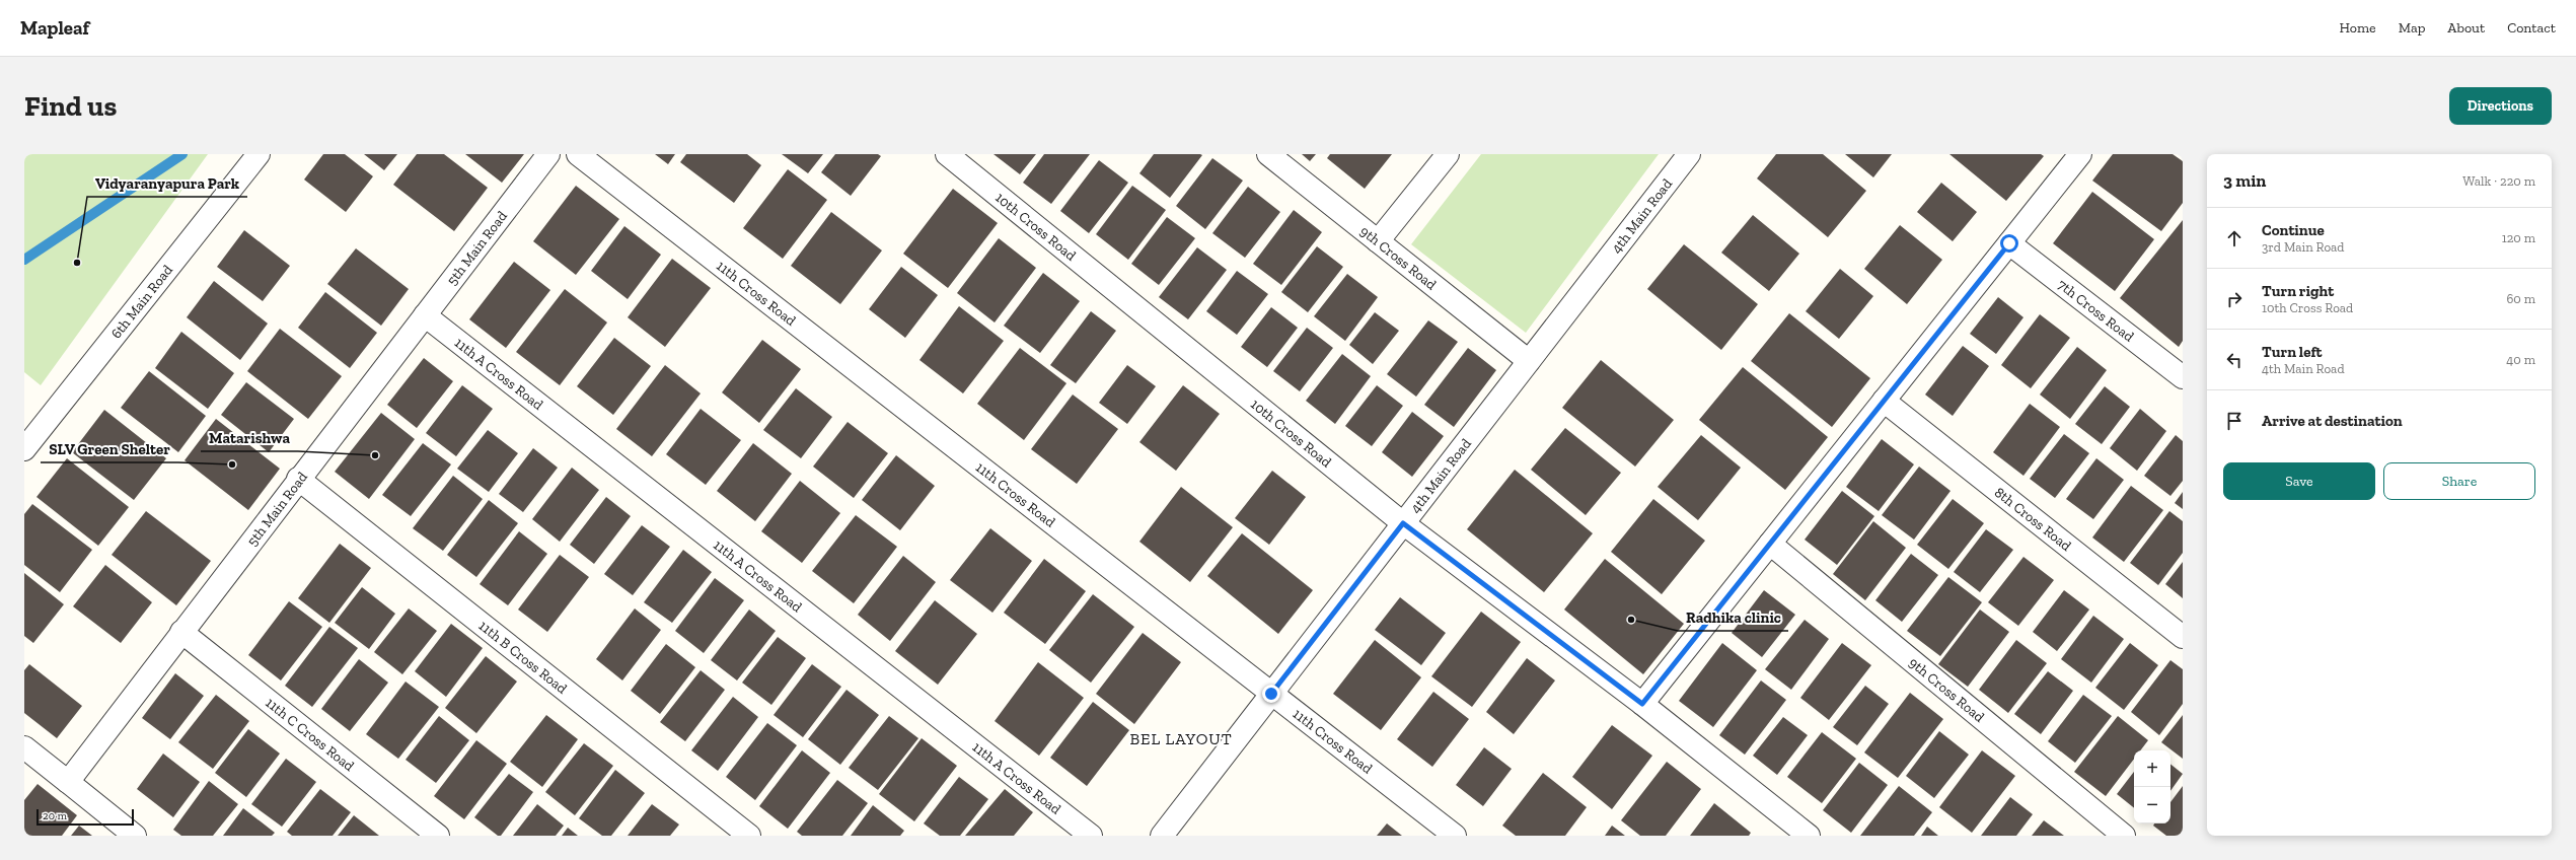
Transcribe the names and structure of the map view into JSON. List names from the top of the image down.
{
  "streets": {
    "street": [
      "4th Main Road",
      "10th Cross Road",
      "5th Main Road",
      "9th Cross Road",
      "11th Cross Road",
      "6th Main Road",
      "7th Cross Road",
      "11th A Cross Road",
      "8th Cross Road",
      "11th B Cross Road",
      "11th C Cross Road"
    ]
  },
  "crossings": [
    ["4th Main Road", "10th Cross Road"],
    ["4th Main Road", "9th Cross Road"],
    ["4th Main Road", "11th Cross Road"],
    ["5th Main Road", "11th A Cross Road"],
    ["5th Main Road", "11th B Cross Road"],
    ["5th Main Road", "11th C Cross Road"]
  ],
  "districts": ["BEL LAYOUT"],
  "places": [
    "Vidyaranyapura Park",
    "Matarishwa",
    "SLV Green Shelter",
    "Radhika clinic"
  ],
  "scale_bar": "20 m",
  "page": {
    "header": "Mapleaf",
    "nav": [
      "Home",
      "Map",
      "About",
      "Contact"
    ],
    "buttons": [
      "Directions",
      ["Save", "Share"]
    ],
    "title": "Find us",
    "heading": ["3 min", "Walk · 220 m"],
    "list": [
      ["Continue", "3rd Main Road", "120 m"],
      ["Turn right", "10th Cross Road", "60 m"],
      ["Turn left", "4th Main Road", "40 m"],
      "Arrive at destination"
    ],
    "map_buttons": ["+", "−"],
    "scale": "20 m"
  }
}
